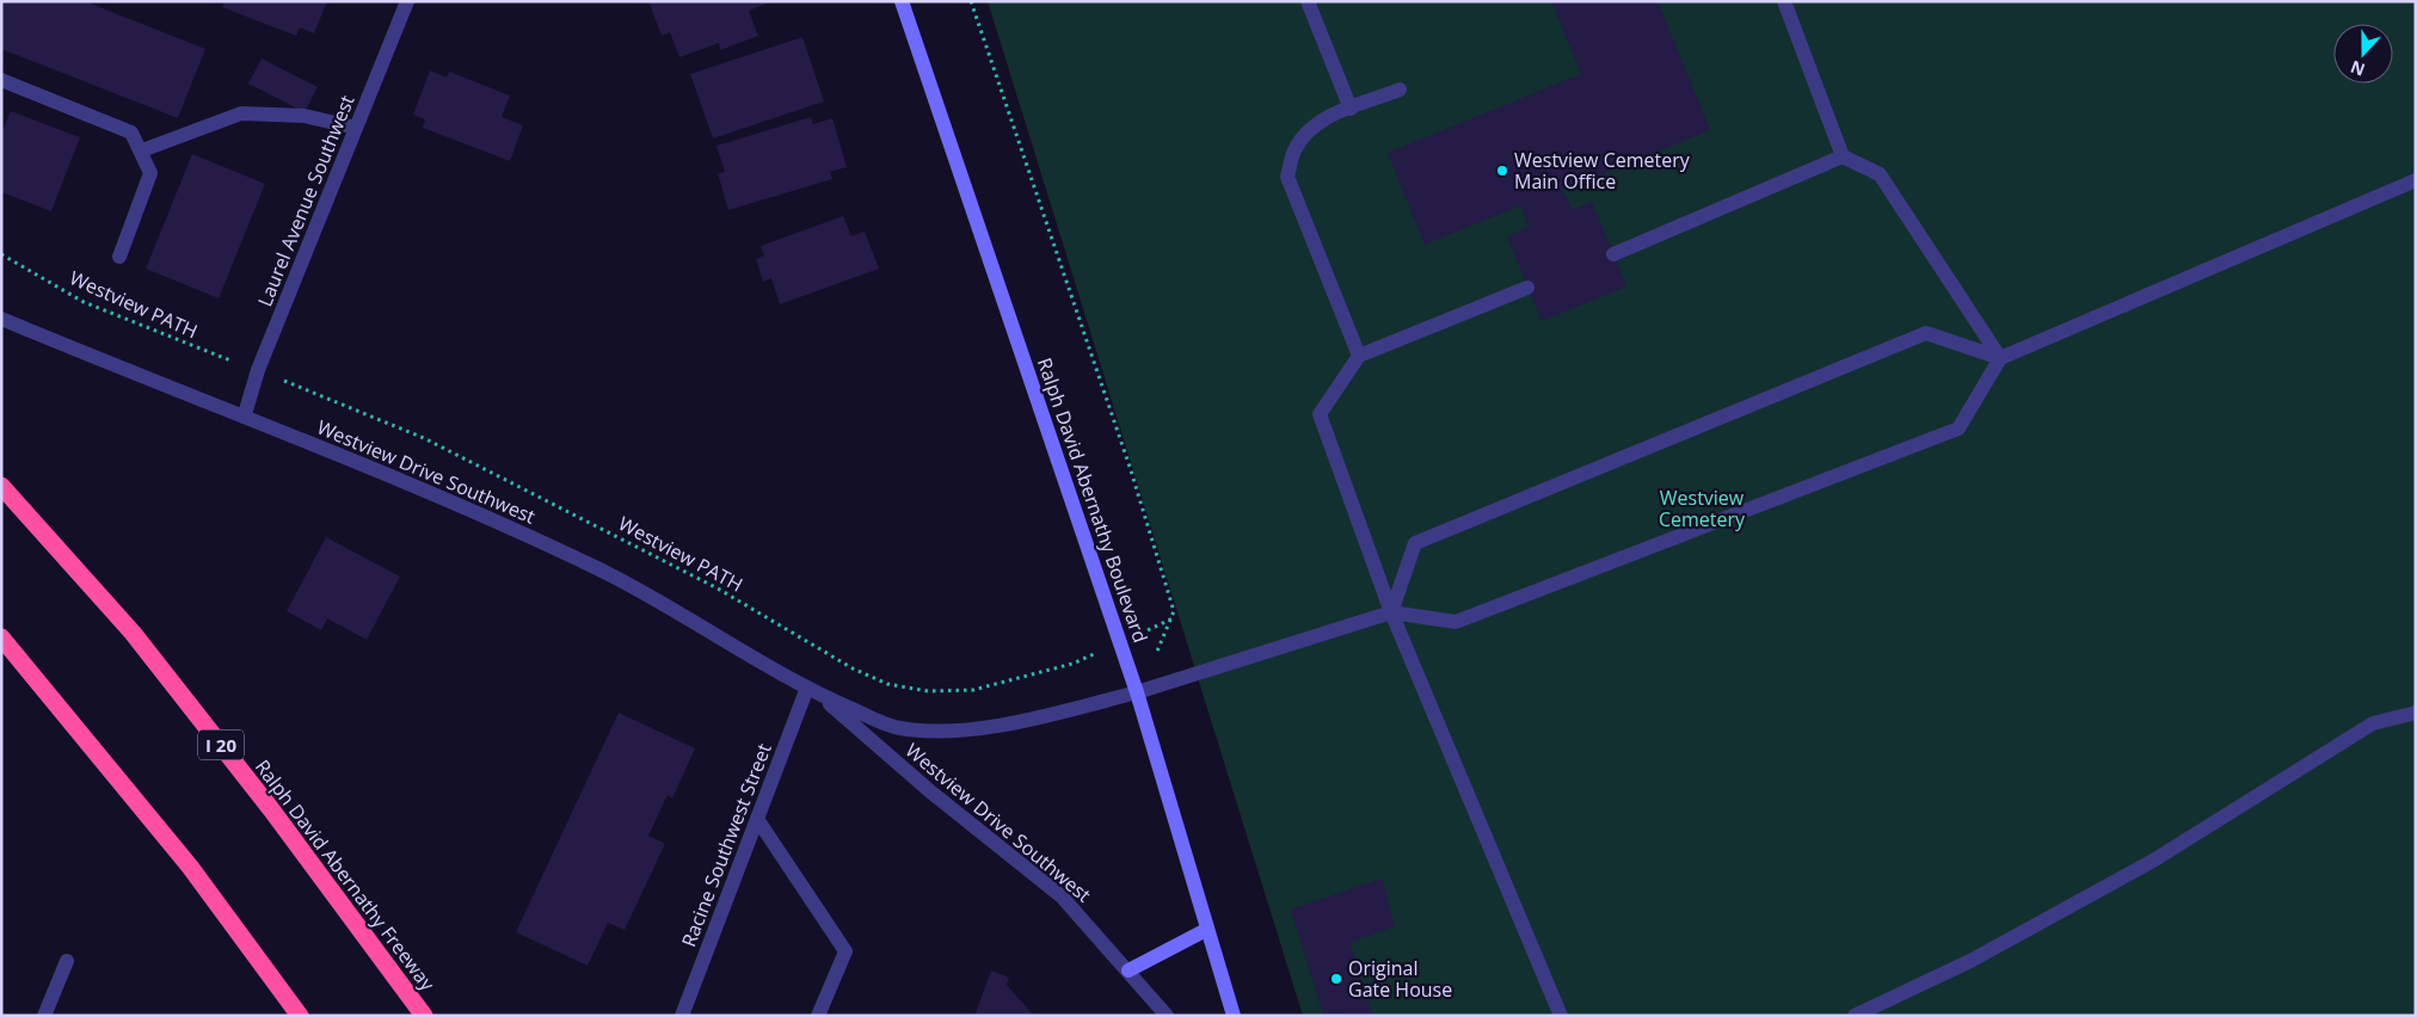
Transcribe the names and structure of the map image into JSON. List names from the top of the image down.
{
  "streets": {
    "highway": ["I 20", "Ralph David Abernathy Freeway"],
    "main road": ["Ralph David Abernathy Boulevard"],
    "street": ["Laurel Avenue Southwest", "Westview Drive Southwest", "Racine Southwest Street"],
    "path": ["Westview PATH"]
  },
  "crossings": [
    ["Laurel Avenue Southwest", "Westview Drive Southwest"],
    ["Westview Drive Southwest", "Ralph David Abernathy Boulevard"],
    ["Westview Drive Southwest", "Racine Southwest Street"]
  ],
  "parks": ["Westview Cemetery"],
  "places": ["Westview Cemetery Main Office", "Original Gate House"],
  "north": "bottom"
}
